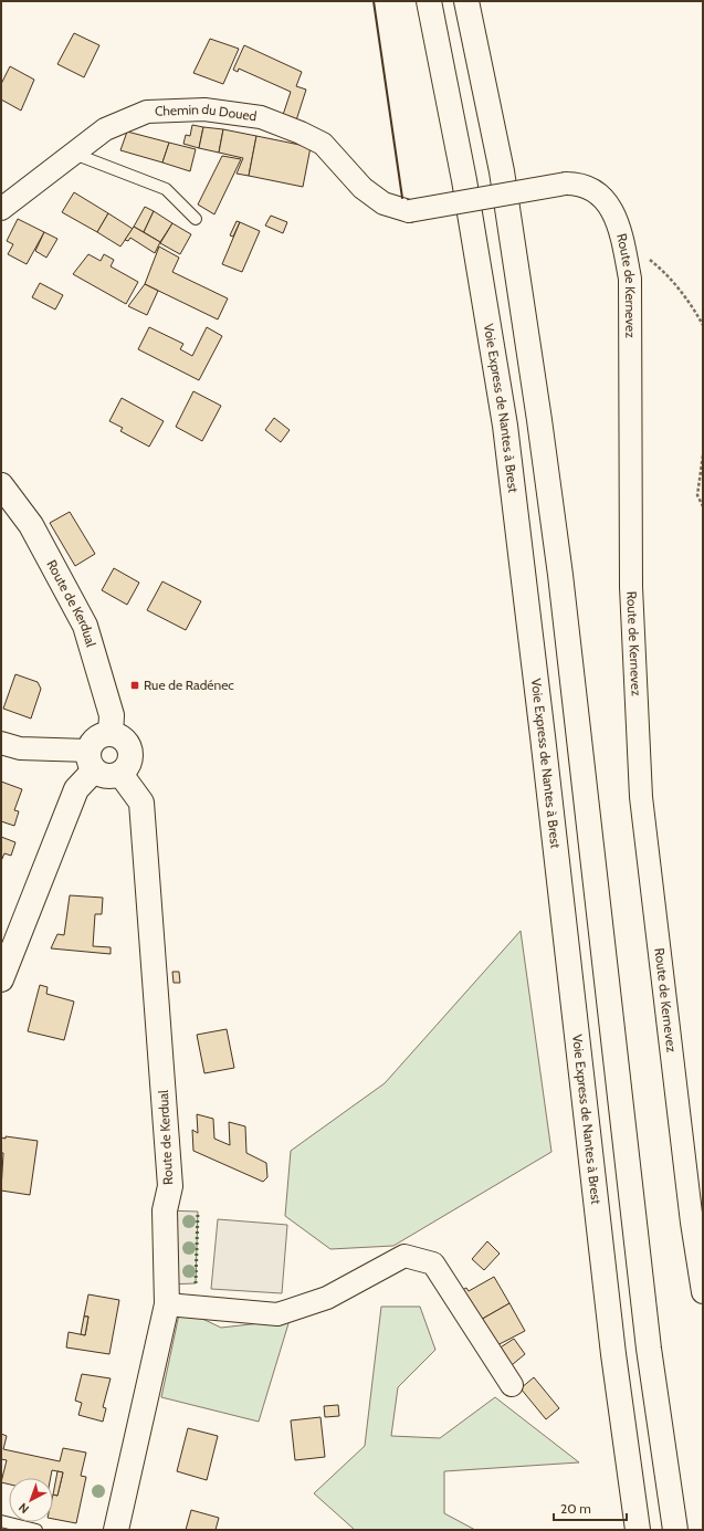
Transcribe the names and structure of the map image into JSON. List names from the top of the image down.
{
  "streets": {
    "main road": ["Voie Express de Nantes à Brest", "Route de Kerdual"],
    "street": ["Chemin du Doued", "Route de Kernevez"]
  },
  "crossings": [
    ["Chemin du Doued", "Route de Kernevez"]
  ],
  "places": {
    "transit": ["Rue de Radénec"]
  },
  "scale_bar": "20 m",
  "north": "bottom left"
}
